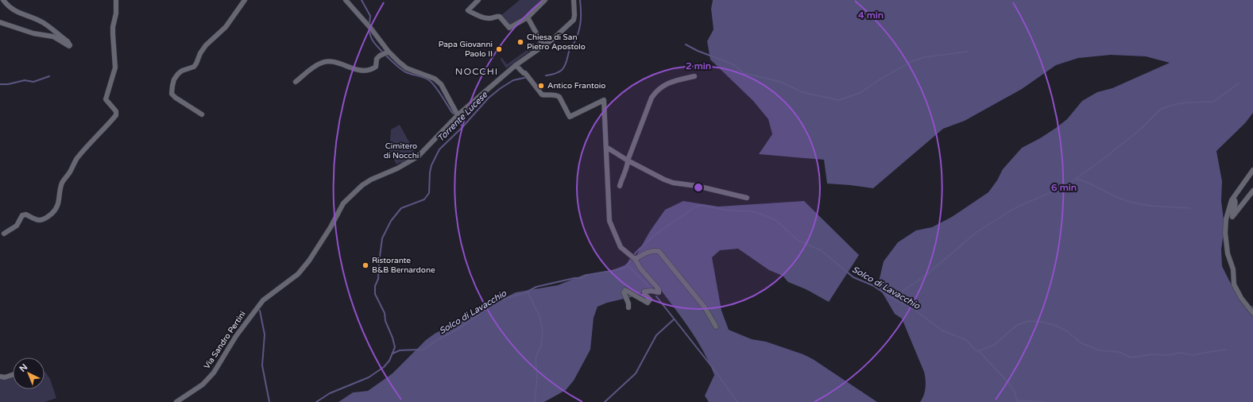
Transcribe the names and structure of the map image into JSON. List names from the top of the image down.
{
  "streets": {
    "street": ["Via Sandro Pertini"]
  },
  "districts": ["NOCCHI"],
  "water": ["Torrente Lucese", "Solco di Lavacchio"],
  "parks": ["Cimitero di Nocchi"],
  "places": [
    "Chiesa di San Pietro Apostolo",
    "Papa Giovanni Paolo II",
    "Antico Frantoio",
    "Ristorante B&B Bernardone"
  ],
  "north": "top left",
  "rings": ["4 min", "2 min", "6 min"]
}
